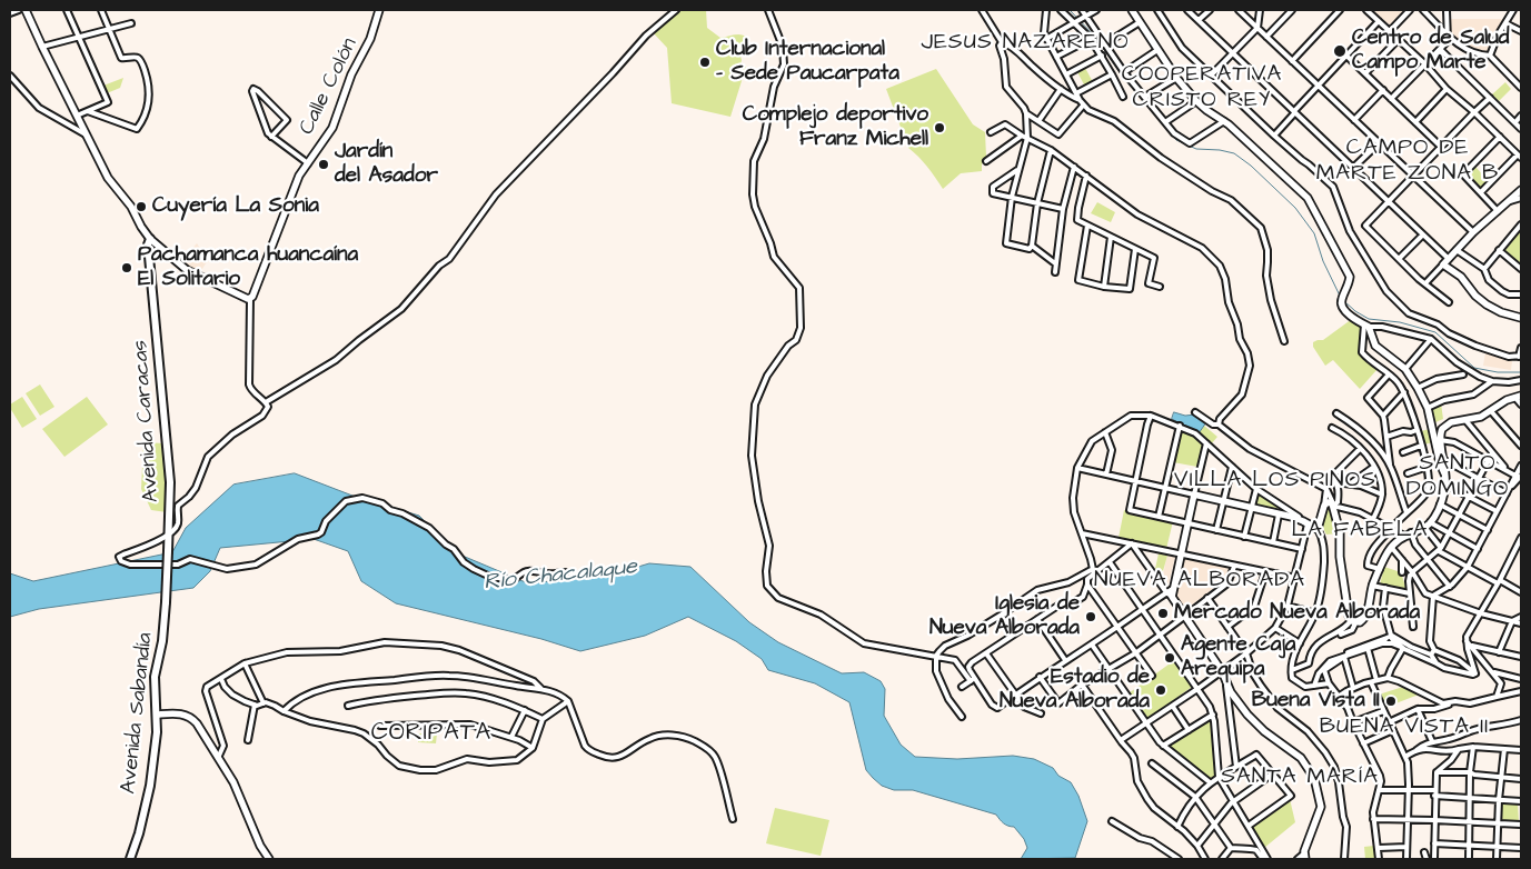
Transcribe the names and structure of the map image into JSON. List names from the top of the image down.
{
  "streets": {
    "main road": ["Calle Colón", "Avenida Caracas", "Avenida Sabandía"]
  },
  "crossings": [
    ["Avenida Caracas", "Avenida Sabandía"]
  ],
  "districts": [
    "JESUS NAZARENO",
    "COOPERATIVA CRISTO REY",
    "CAMPO DE MARTE ZONA B",
    "SANTO DOMINGO",
    "VILLA LOS PINOS",
    "LA FABELA",
    "NUEVA ALBORADA",
    "BUENA VISTA II",
    "CORIPATA",
    "SANTA MARÍA"
  ],
  "water": ["Río Chacalaque"],
  "places": [
    "Centro de Salud Campo Marte",
    "Club Internacional - Sede Paucarpata",
    "Complejo deportivo Franz Michell",
    "Jardín del Asador",
    "Cuyería La Sonia",
    "Pachamanca huancaína El Solitario",
    "Mercado Nueva Alborada",
    "Iglesia de Nueva Alborada",
    "Agente Caja Arequipa",
    "Estadio de Nueva Alborada",
    "Buena Vista II"
  ]
}
